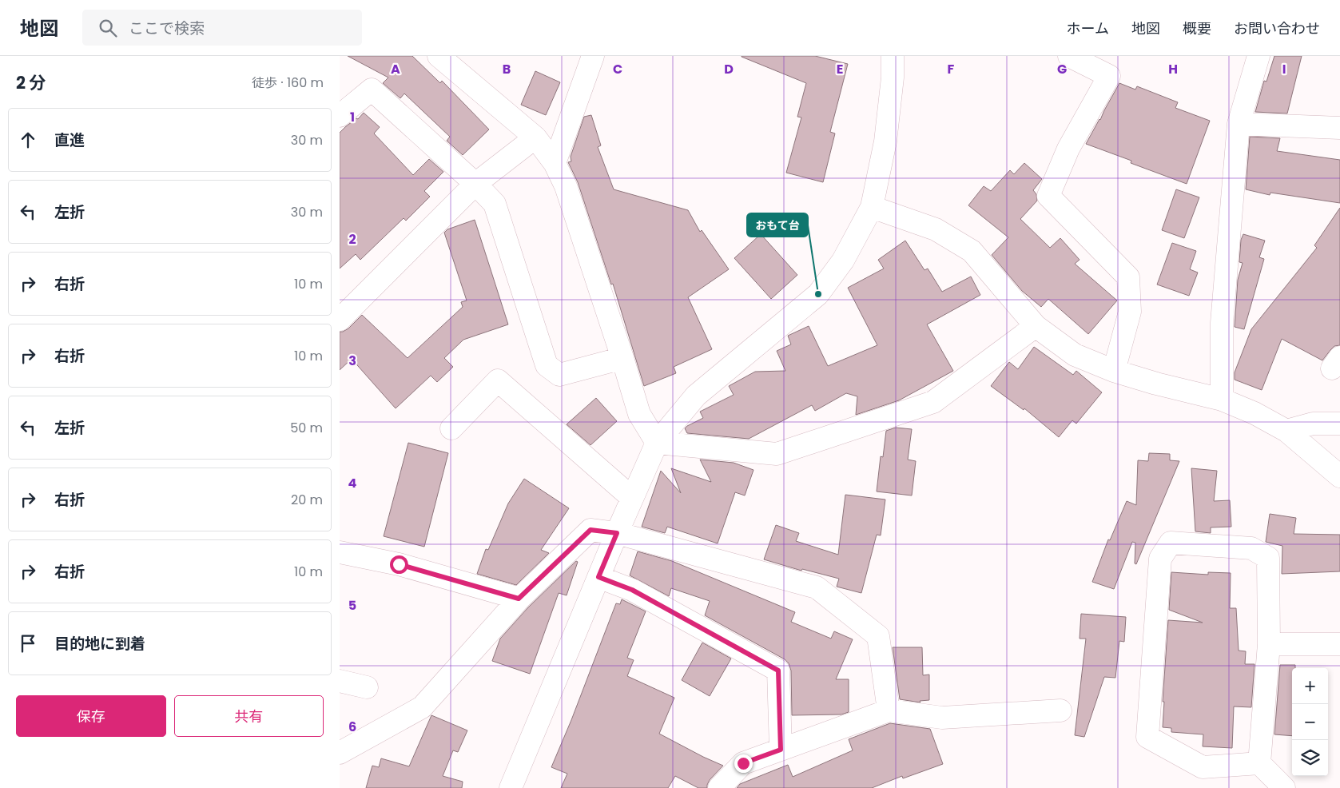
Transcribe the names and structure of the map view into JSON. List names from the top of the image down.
{
  "places": ["おもて台"],
  "page": {
    "header": "地図",
    "search": "ここで検索",
    "nav": [
      "ホーム",
      "地図",
      "概要",
      "お問い合わせ"
    ],
    "heading": ["2 分", "徒歩 · 160 m"],
    "list": [
      ["直進", "30 m"],
      ["左折", "30 m"],
      ["右折", "10 m"],
      ["右折", "10 m"],
      ["左折", "50 m"],
      ["右折", "20 m"],
      ["右折", "10 m"],
      "目的地に到着"
    ],
    "map_buttons": ["+", "−"],
    "buttons": ["保存", "共有"]
  },
  "grid": {
    "columns": [
      "A",
      "B",
      "C",
      "D",
      "E",
      "F",
      "G",
      "H",
      "I"
    ],
    "rows": [
      "1",
      "2",
      "3",
      "4",
      "5",
      "6"
    ]
  }
}
